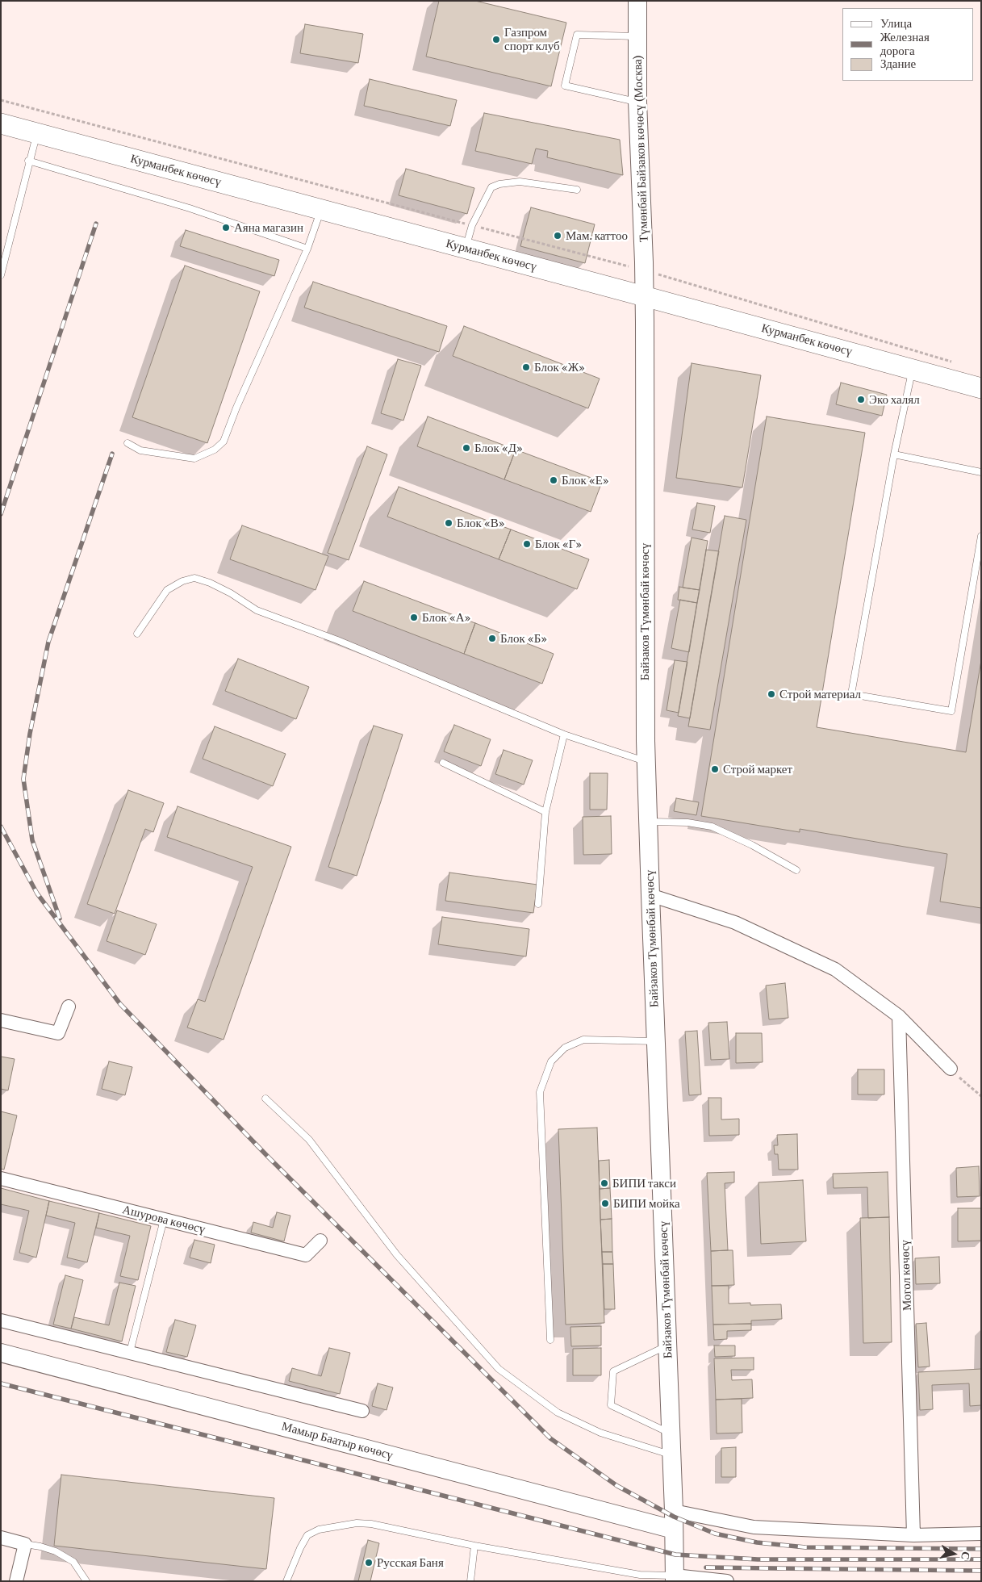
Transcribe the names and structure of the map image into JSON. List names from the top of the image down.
{
  "streets": {
    "main road": [
      "Түмөнбай Байзаков көчөсү (Москва)",
      "Курманбек көчөсү",
      "Байзаков Түмөнбай көчөсү",
      "Мамыр Баатыр көчөсү"
    ],
    "street": ["Ашурова көчөсү", "Могол көчөсү"]
  },
  "crossings": [
    ["Түмөнбай Байзаков көчөсү (Москва)", "Курманбек көчөсү"],
    ["Түмөнбай Байзаков көчөсү (Москва)", "Байзаков Түмөнбай көчөсү"],
    ["Курманбек көчөсү", "Байзаков Түмөнбай көчөсү"],
    ["Байзаков Түмөнбай көчөсү", "Мамыр Баатыр көчөсү"]
  ],
  "places": [
    "Газпром спорт клуб",
    "Аяна магазин",
    "Мам. каттоо",
    "Блок «Ж»",
    "Эко халял",
    "Блок «Д»",
    "Блок «Е»",
    "Блок «В»",
    "Блок «Г»",
    "Блок «А»",
    "Блок «Б»",
    "Строй материал",
    "Строй маркет",
    "БИПИ такси",
    "БИПИ мойка",
    "Русская Баня"
  ],
  "legend": ["Улица", "Железная дорога", "Здание"],
  "north": "right"
}
